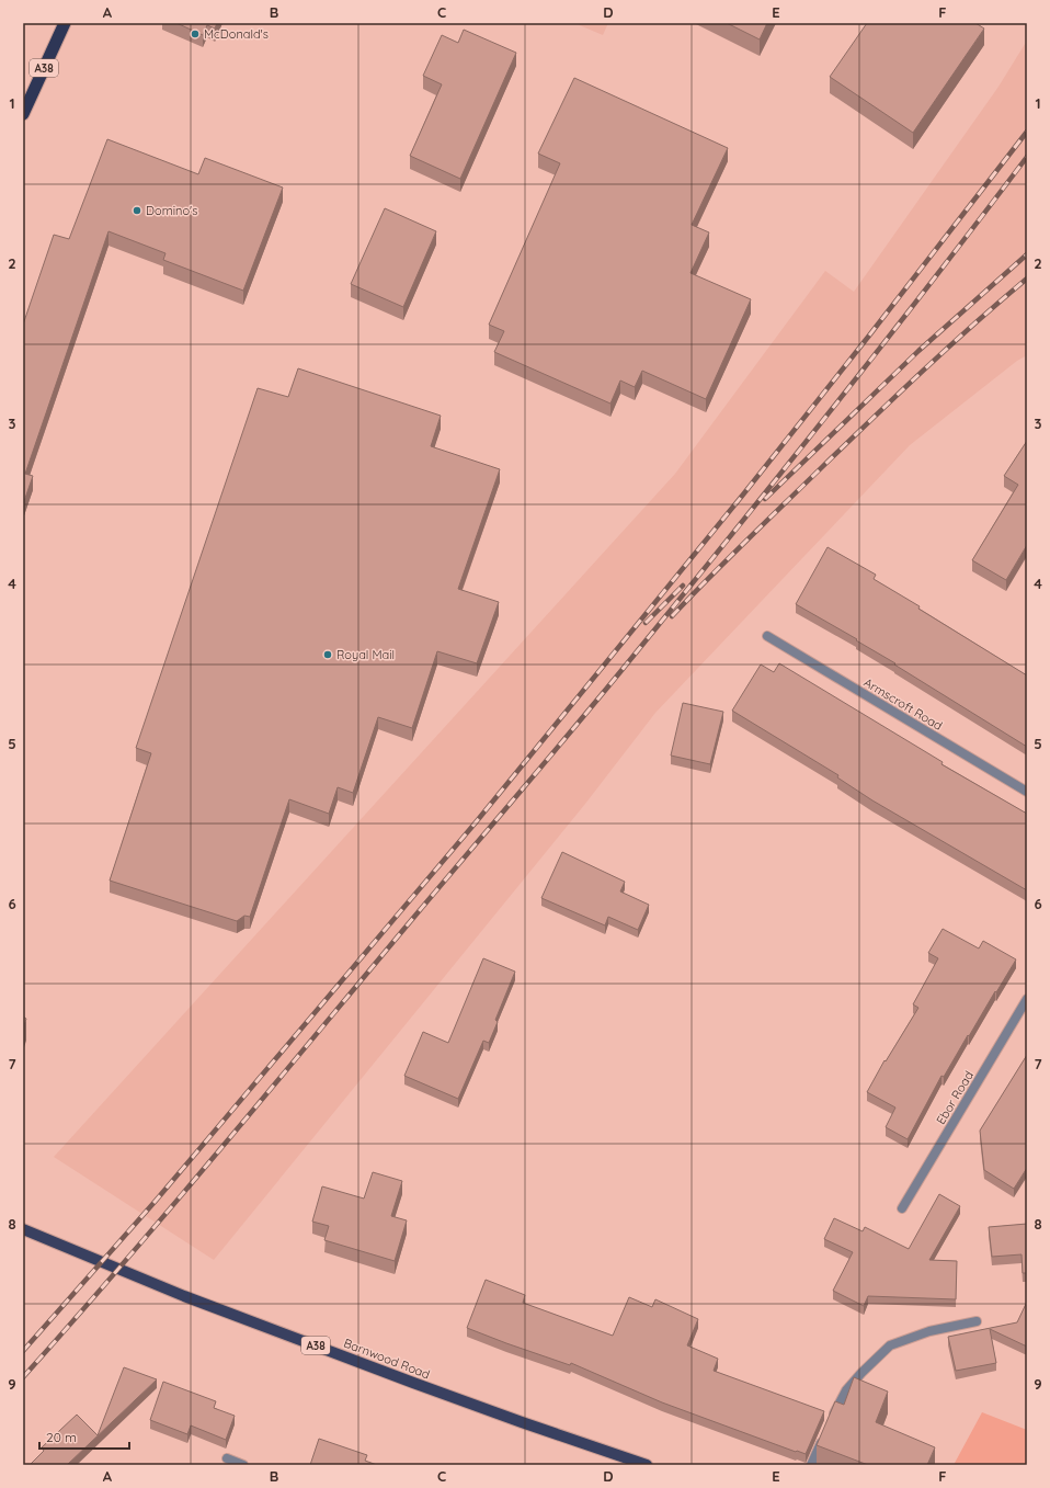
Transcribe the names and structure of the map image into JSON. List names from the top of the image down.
{
  "streets": {
    "highway": ["A38"],
    "main road": ["Barnwood Road"],
    "street": ["Armscroft Road", "Ebor Road"]
  },
  "places": ["McDonald's", "Domino's", "Royal Mail"],
  "scale_bar": "20 m",
  "grid": {
    "columns": [
      "A",
      "B",
      "C",
      "D",
      "E",
      "F"
    ],
    "rows": [
      "1",
      "2",
      "3",
      "4",
      "5",
      "6",
      "7",
      "8",
      "9"
    ]
  }
}
